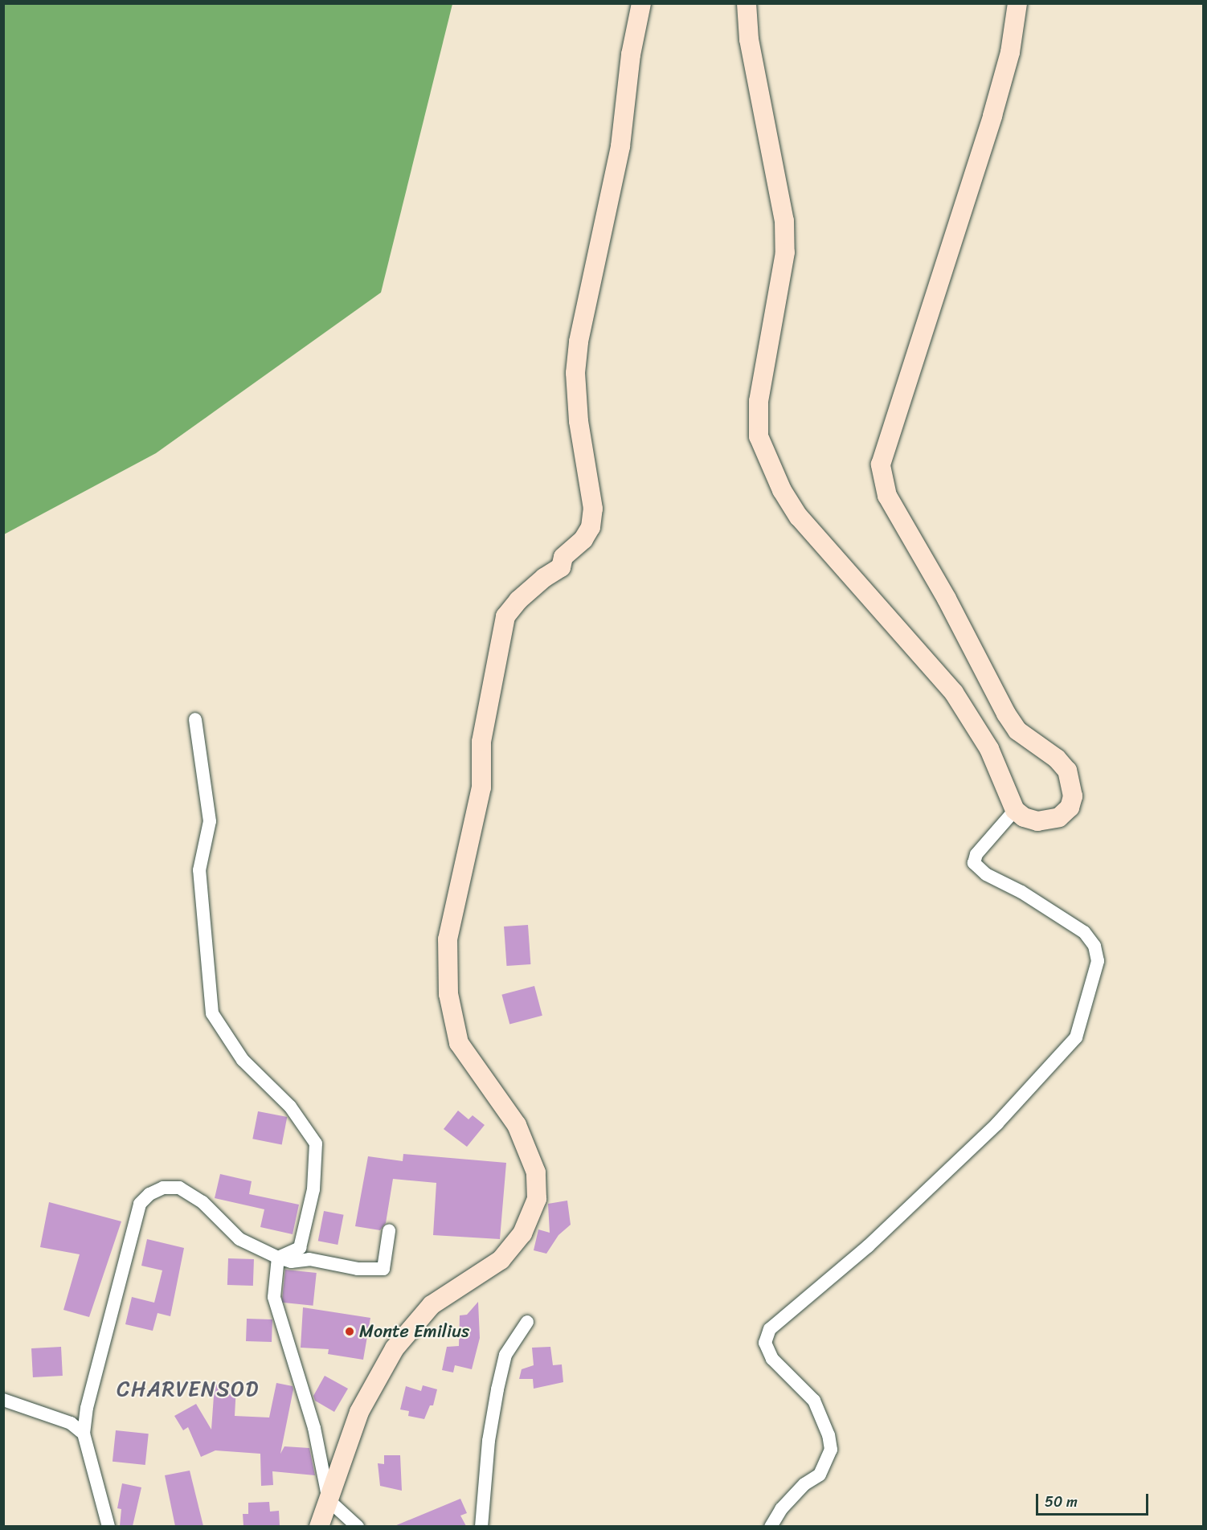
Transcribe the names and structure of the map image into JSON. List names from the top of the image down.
{
  "districts": ["CHARVENSOD"],
  "places": ["Monte Emilius"],
  "scale_bar": "50 m"
}
